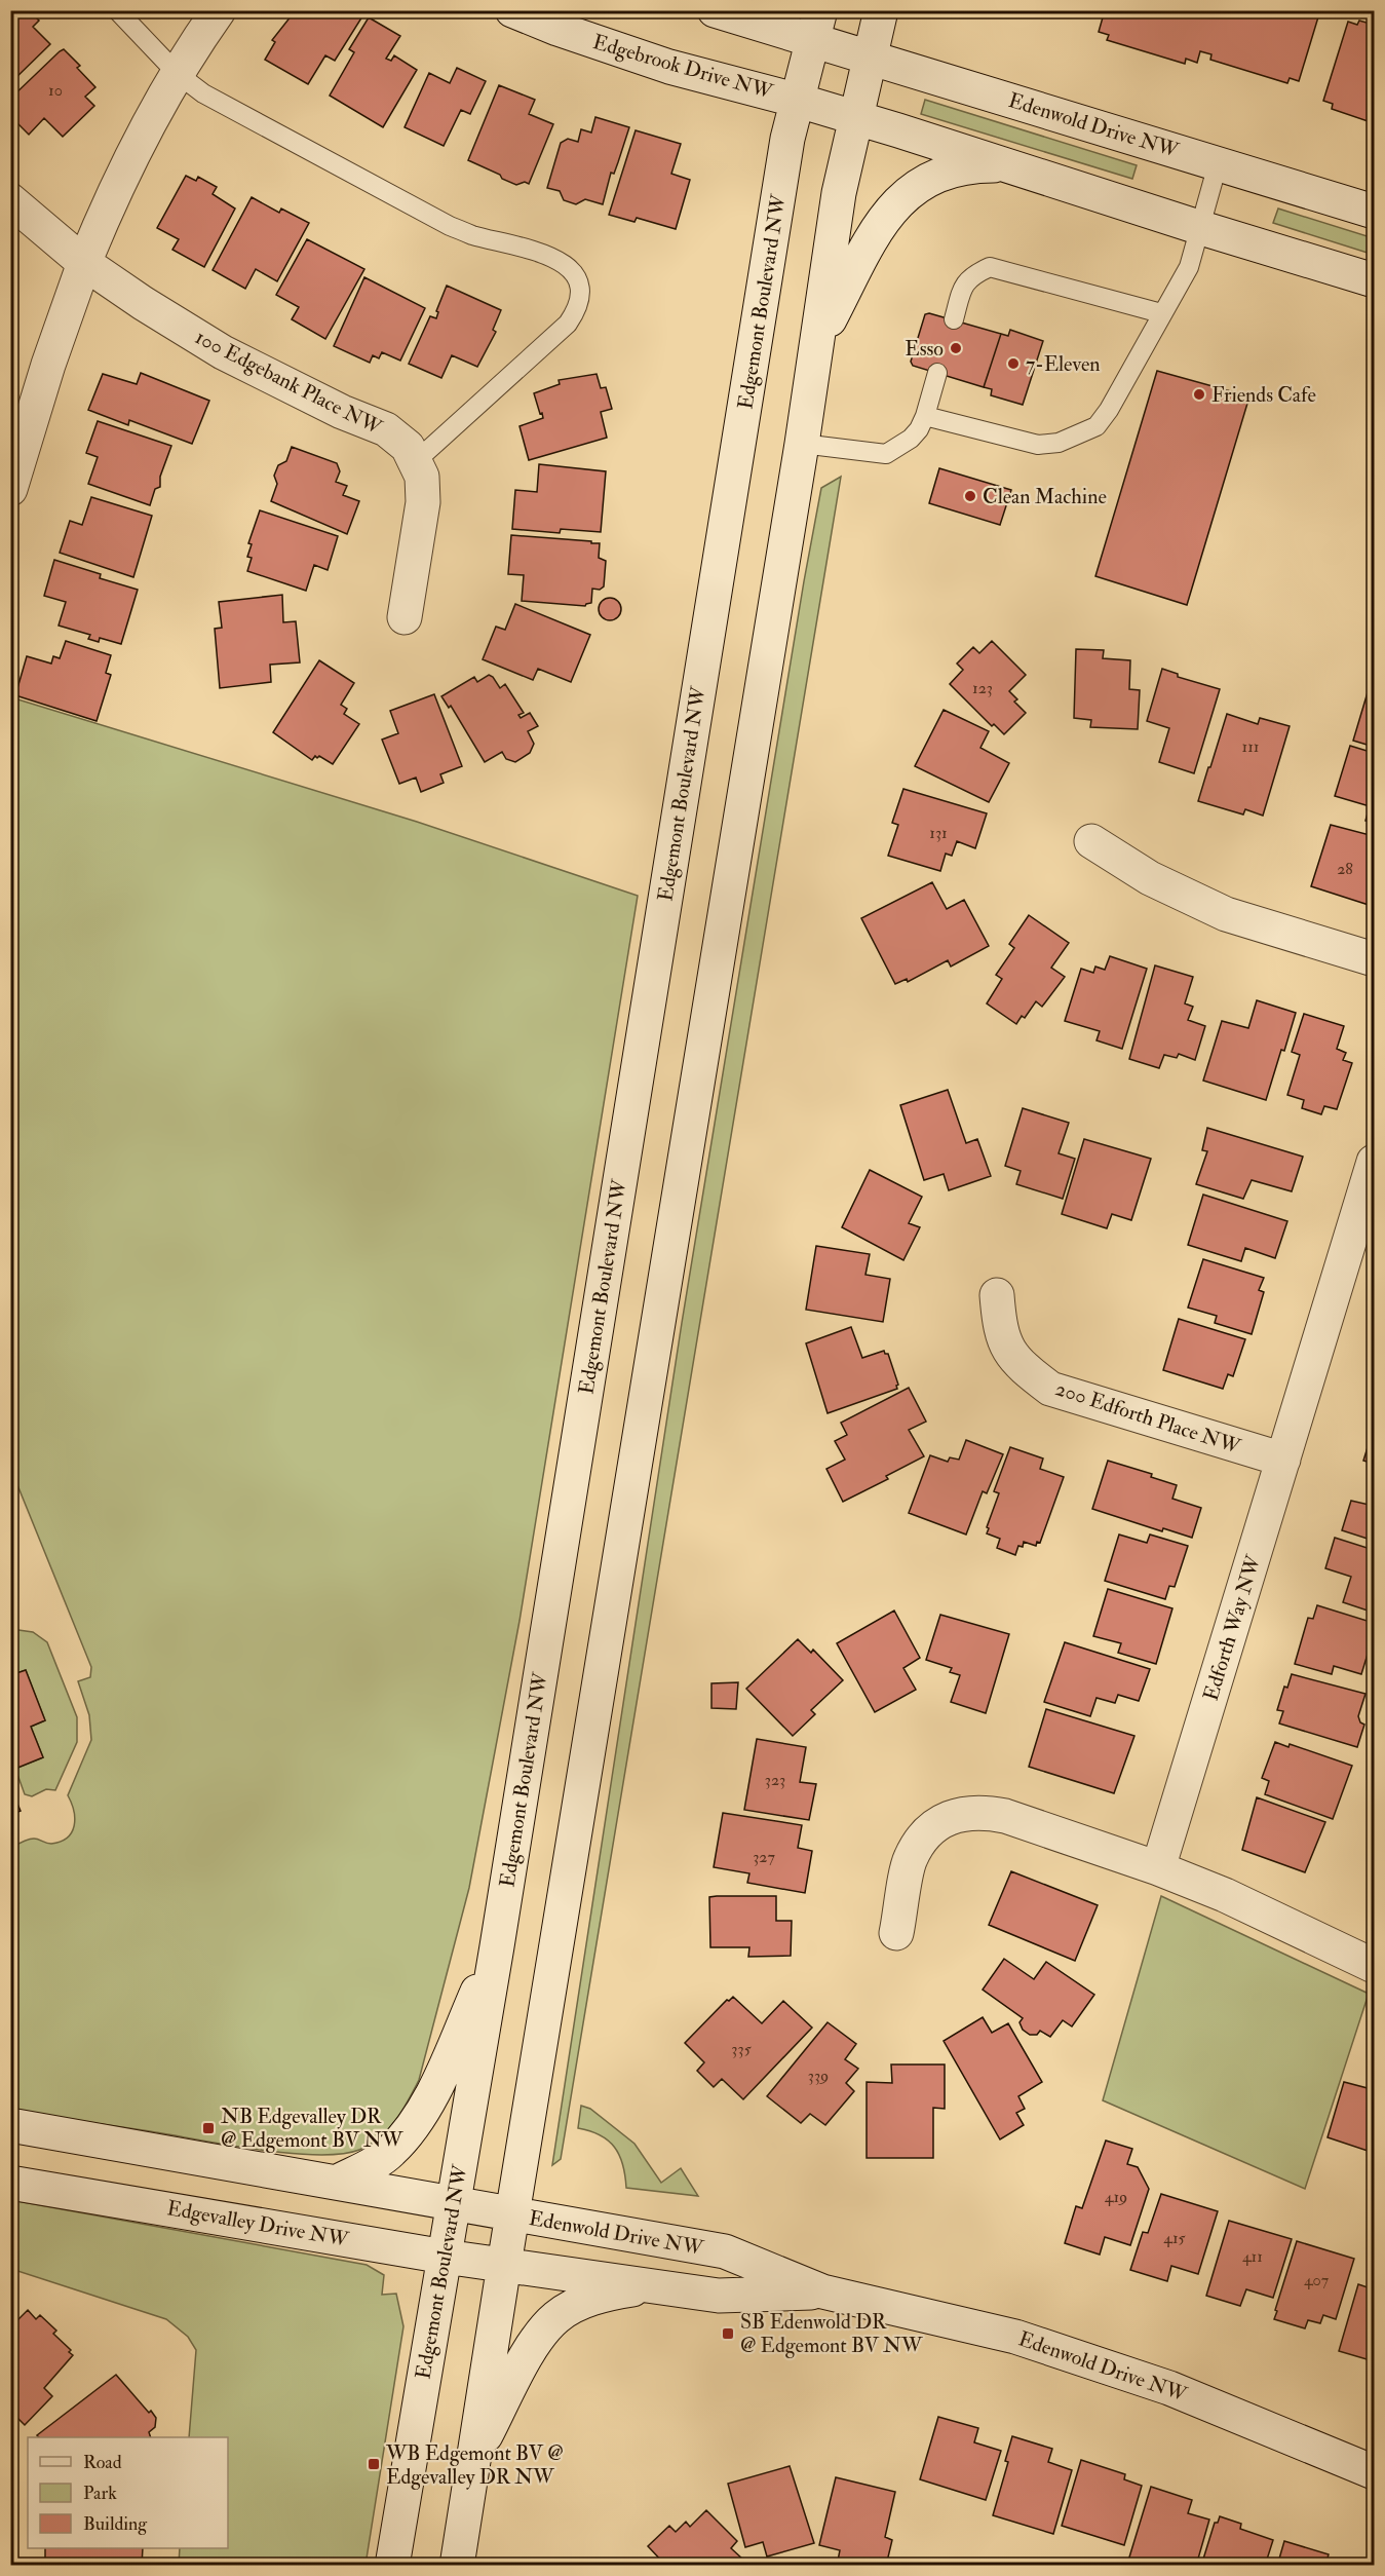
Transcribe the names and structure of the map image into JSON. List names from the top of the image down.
{
  "streets": {
    "street": [
      "Edgebrook Drive NW",
      "Edenwold Drive NW",
      "Edgemont Boulevard NW",
      "100 Edgebank Place NW",
      "200 Edforth Place NW",
      "Edforth Way NW",
      "Edgevalley Drive NW"
    ]
  },
  "crossings": [
    ["Edgebrook Drive NW", "Edgemont Boulevard NW"],
    ["Edenwold Drive NW", "Edgemont Boulevard NW"],
    ["Edenwold Drive NW", "Edgevalley Drive NW"],
    ["Edgemont Boulevard NW", "Edgevalley Drive NW"],
    ["200 Edforth Place NW", "Edforth Way NW"]
  ],
  "places": {
    "other": [
      "Esso",
      "7-Eleven",
      "Friends Cafe",
      "Clean Machine"
    ],
    "transit": ["NB Edgevalley DR @ Edgemont BV NW", "SB Edenwold DR @ Edgemont BV NW", "WB Edgemont BV @ Edgevalley DR NW"]
  },
  "house_numbers": [
    "10",
    "123",
    "111",
    "131",
    "28",
    "323",
    "327",
    "335",
    "339",
    "419",
    "415",
    "411",
    "407"
  ],
  "legend": ["Road", "Park", "Building"]
}
